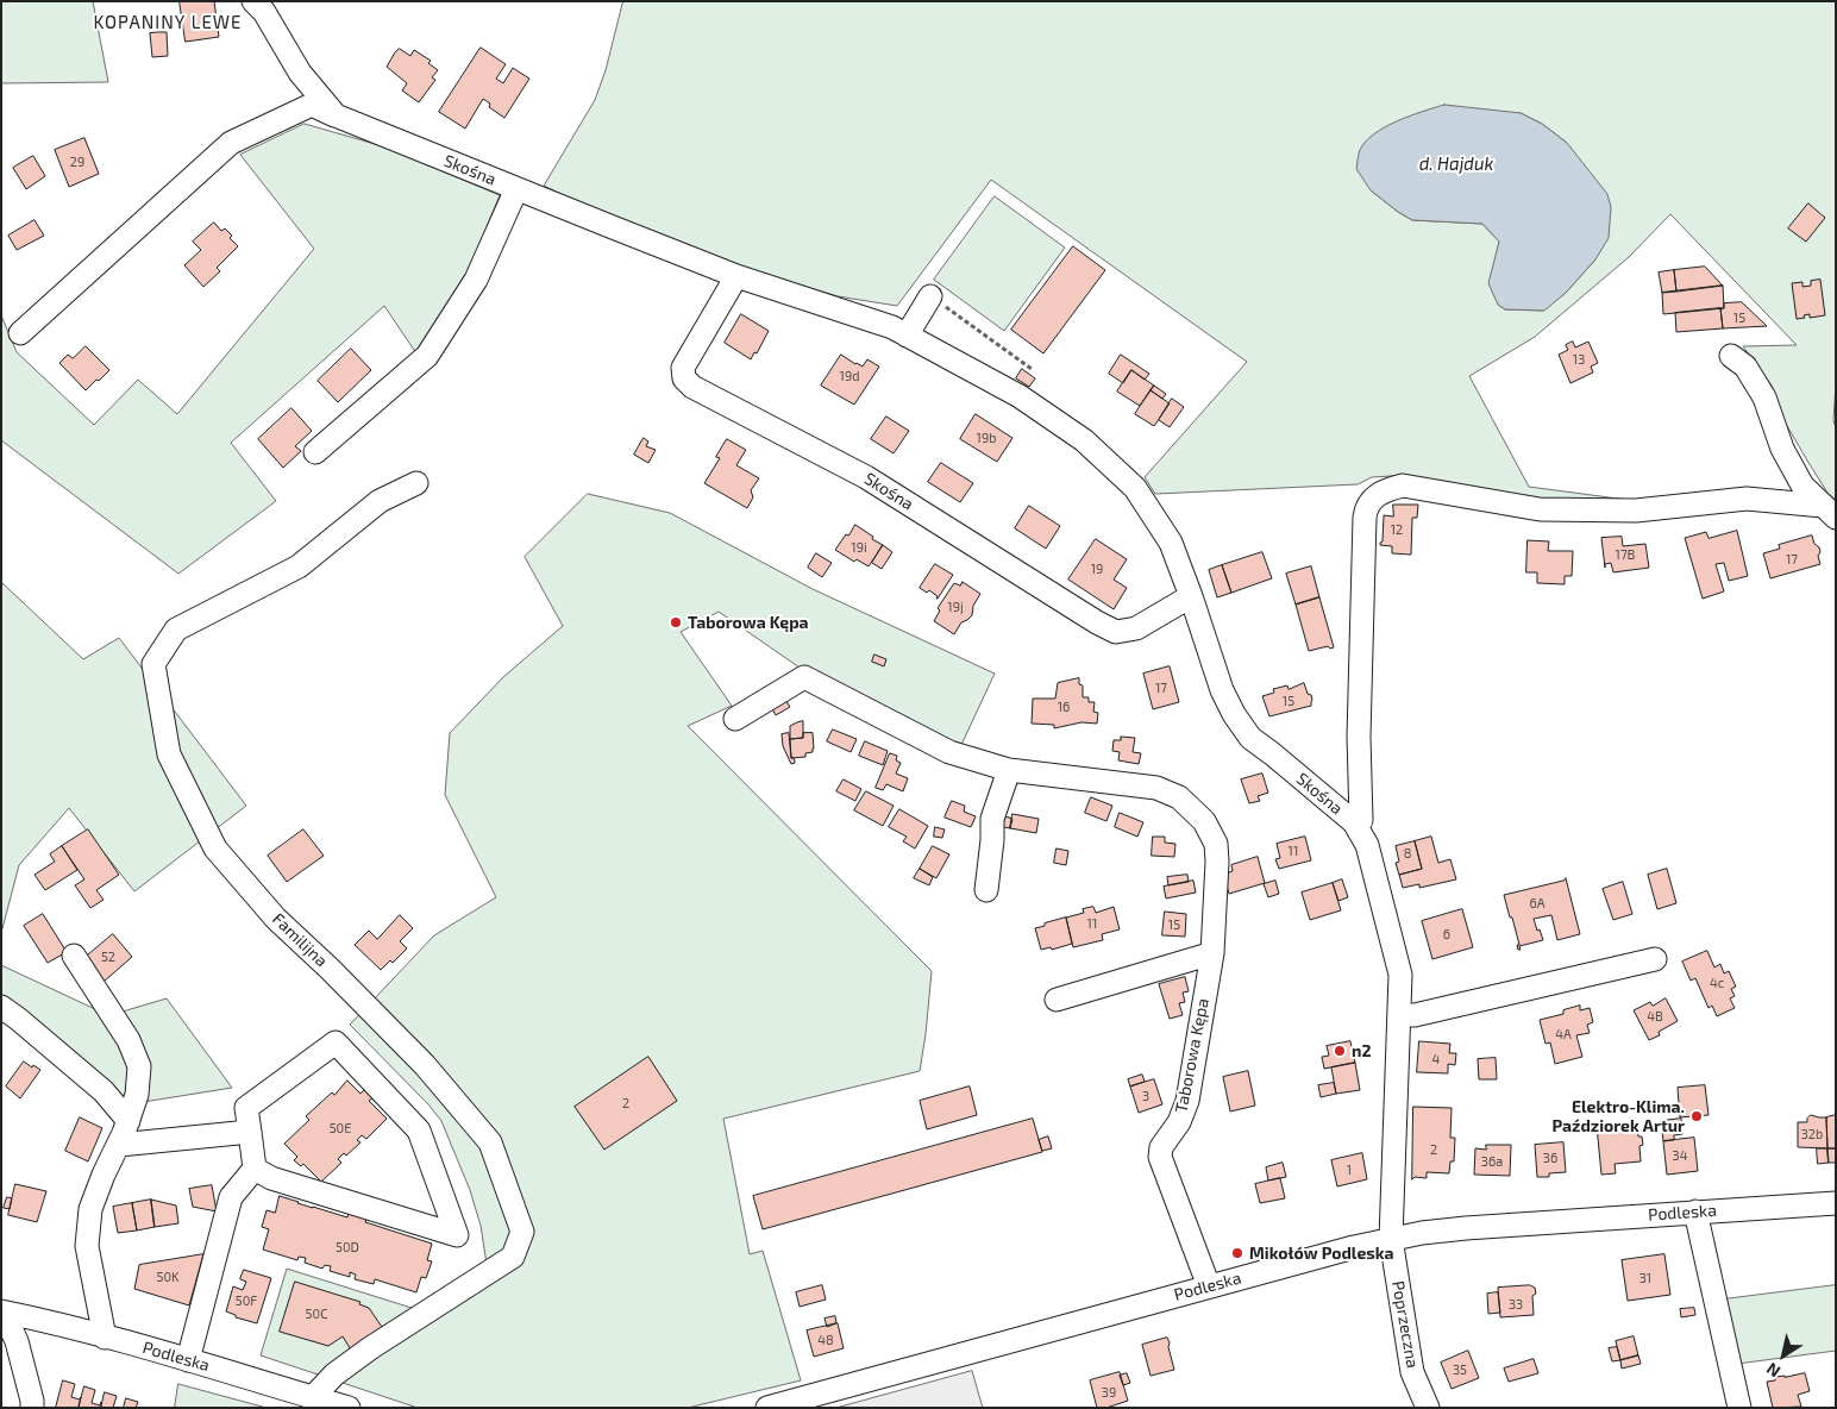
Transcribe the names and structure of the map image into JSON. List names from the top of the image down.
{
  "streets": {
    "street": [
      "Skośna",
      "Familijna",
      "Taborowa Kępa",
      "Podleska",
      "Poprzeczna"
    ]
  },
  "crossings": [
    ["Skośna", "Podleska"],
    ["Skośna", "Poprzeczna"],
    ["Familijna", "Podleska"],
    ["Taborowa Kępa", "Podleska"],
    ["Podleska", "Poprzeczna"]
  ],
  "districts": ["KOPANINY LEWE"],
  "water": ["d. Hajduk"],
  "places": [
    "Taborowa Kępa",
    "n2",
    "Elektro-Klima. Paździorek Artur",
    "Mikołów Podleska"
  ],
  "house_numbers": [
    "29",
    "15",
    "13",
    "19d",
    "19b",
    "12",
    "19i",
    "17B",
    "17",
    "19",
    "19j",
    "17",
    "15",
    "16",
    "11",
    "8",
    "6A",
    "11",
    "15",
    "6",
    "52",
    "4c",
    "4B",
    "4A",
    "4",
    "3",
    "2",
    "50E",
    "32b",
    "2",
    "34",
    "36",
    "36a",
    "1",
    "50D",
    "50K",
    "31",
    "50F",
    "33",
    "50C",
    "48",
    "35",
    "39"
  ],
  "north": "bottom left"
}
